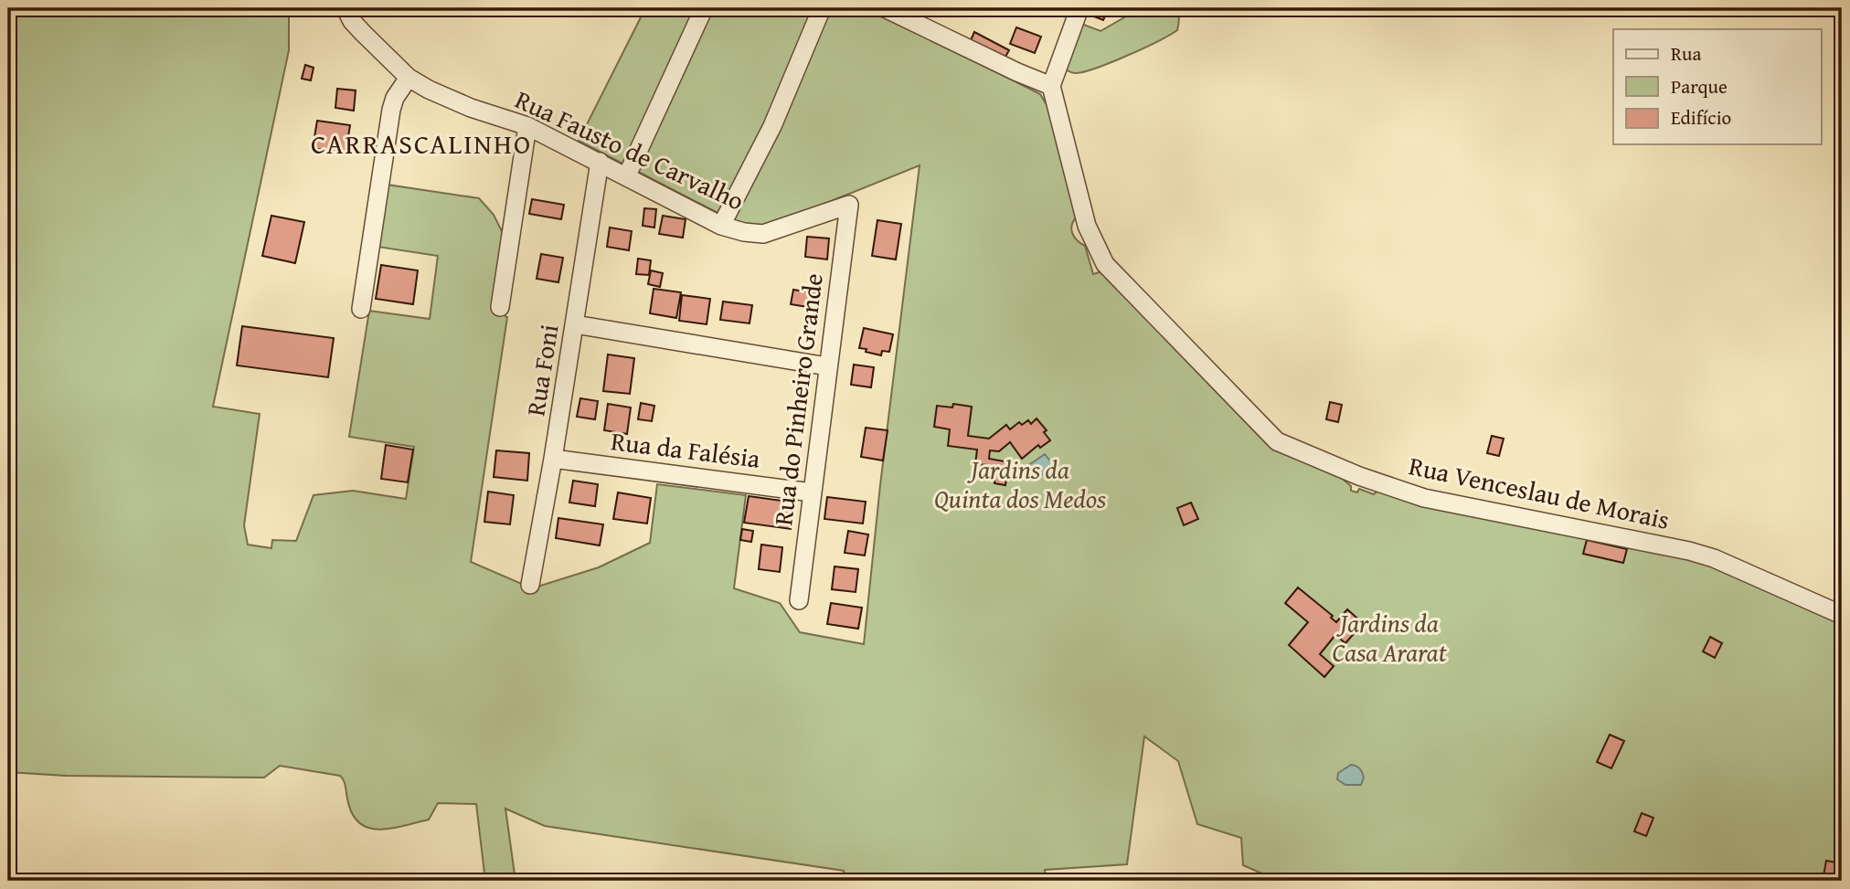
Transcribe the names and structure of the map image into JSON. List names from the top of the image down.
{
  "streets": {
    "street": [
      "Rua Fausto de Carvalho",
      "Rua Foni",
      "Rua do Pinheiro Grande",
      "Rua da Falésia",
      "Rua Venceslau de Morais"
    ]
  },
  "crossings": [
    ["Rua Fausto de Carvalho", "Rua Foni"],
    ["Rua Fausto de Carvalho", "Rua do Pinheiro Grande"],
    ["Rua Foni", "Rua da Falésia"],
    ["Rua do Pinheiro Grande", "Rua da Falésia"]
  ],
  "districts": ["CARRASCALINHO"],
  "parks": ["Jardins da Quinta dos Medos", "Jardins da Casa Ararat"],
  "legend": ["Rua", "Parque", "Edifício"]
}
